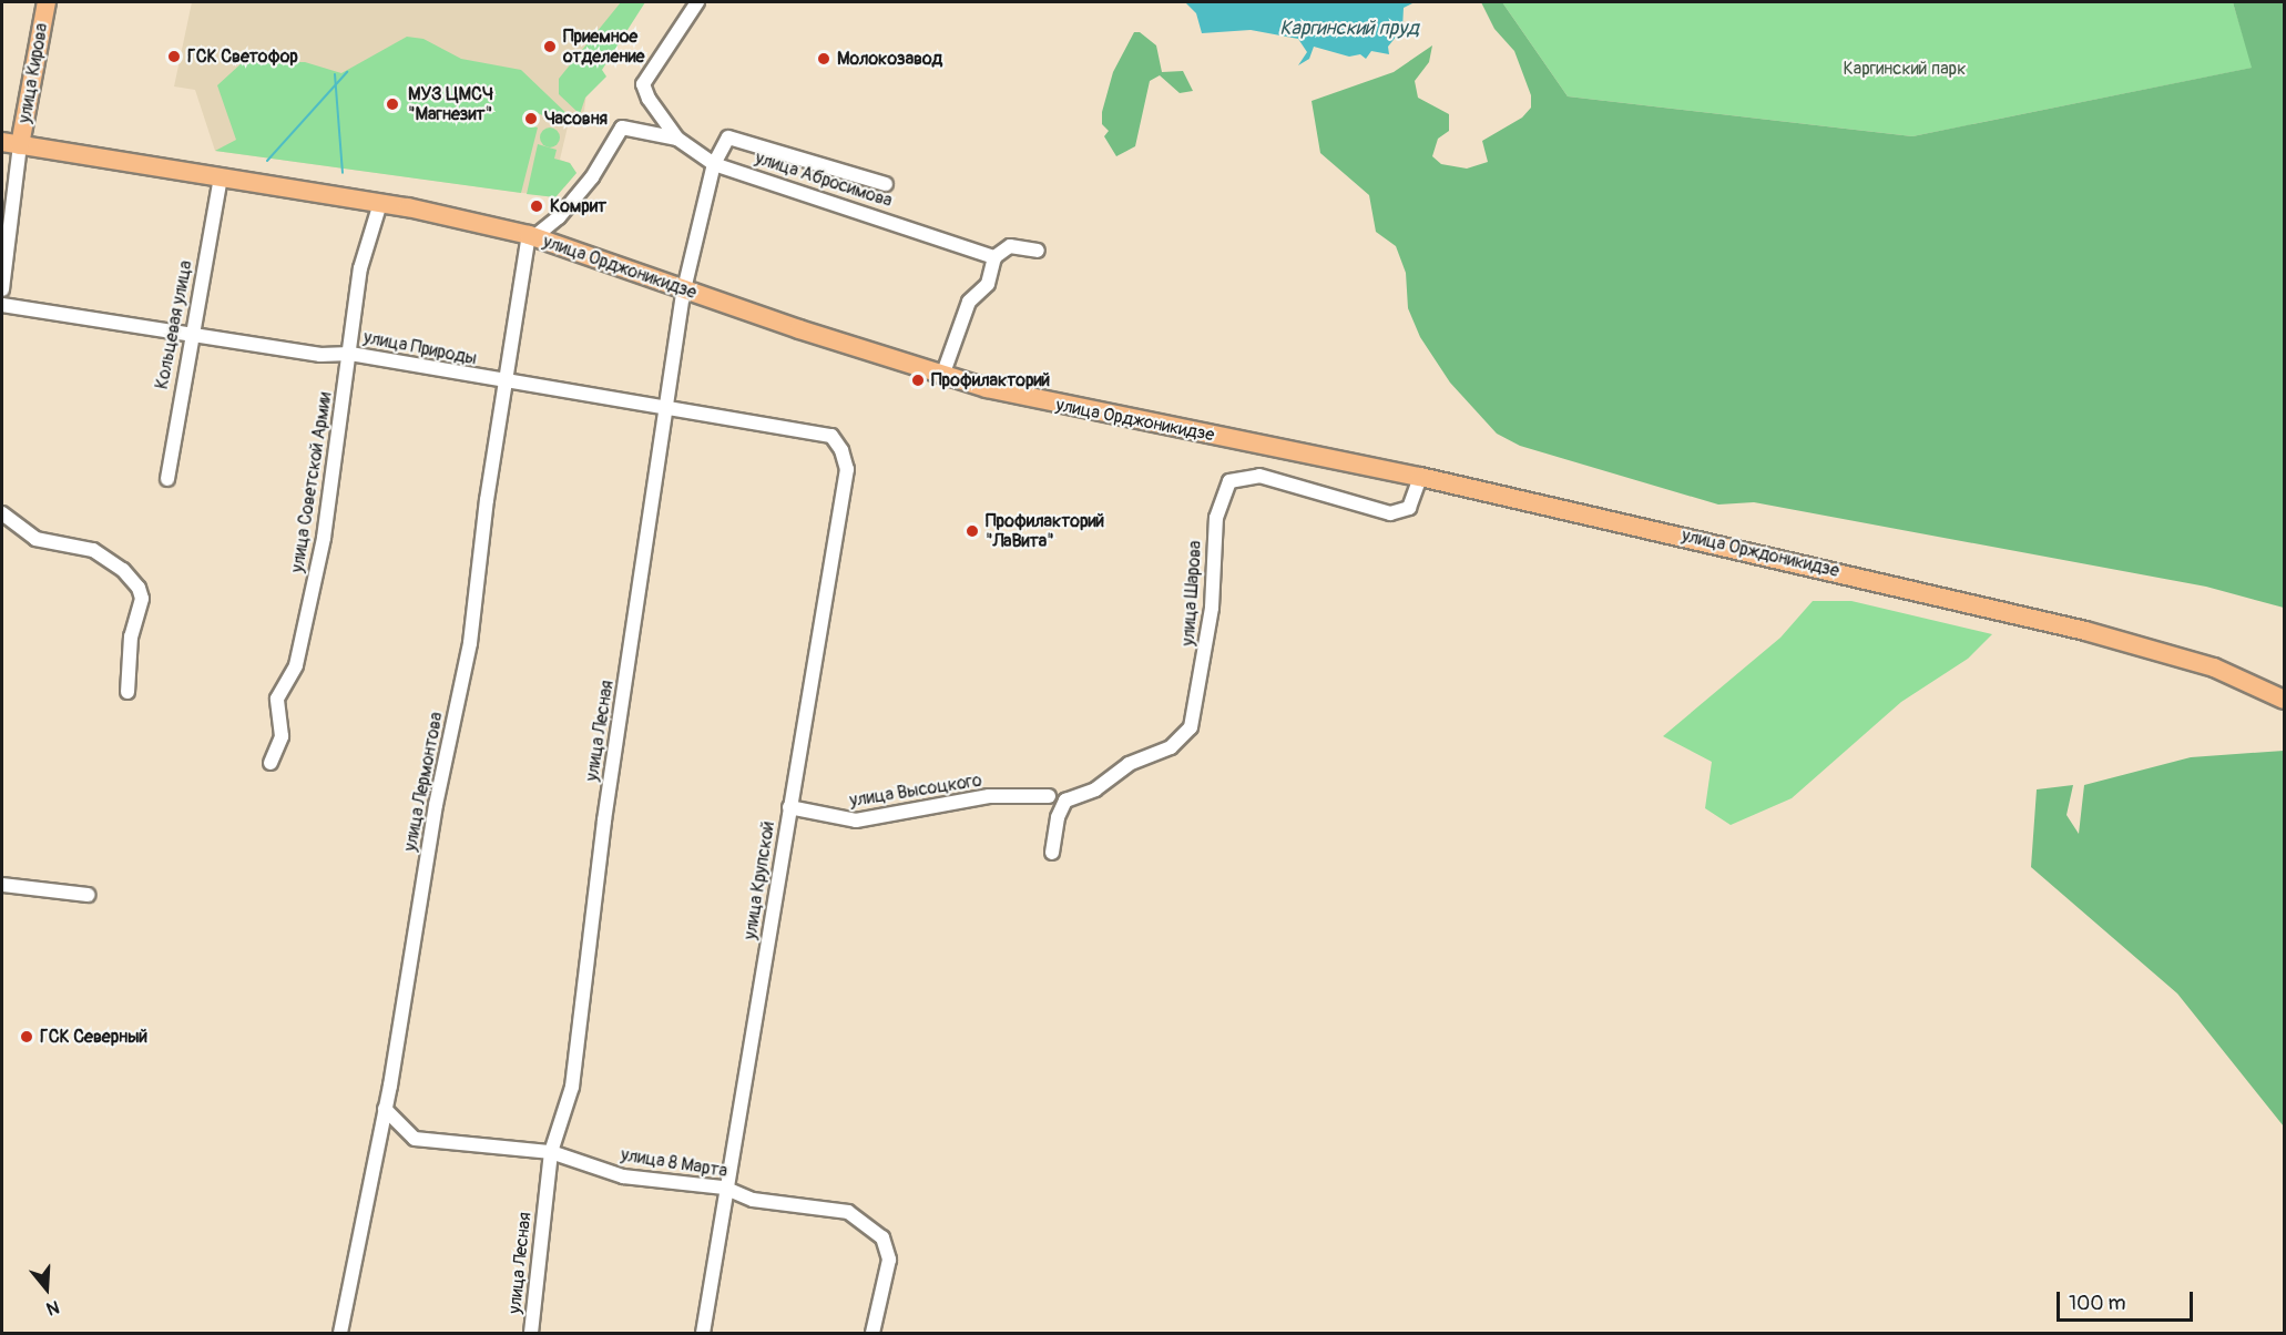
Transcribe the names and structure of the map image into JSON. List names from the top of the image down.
{
  "streets": {
    "main road": ["улица Кирова", "улица Орджоникидзе", "улица Орждоникидзе"],
    "street": [
      "улица Абросимова",
      "Кольцевая улица",
      "улица Природы",
      "улица Советской Армии",
      "улица Шарова",
      "улица Лесная",
      "улица Лермонтова",
      "улица Высоцкого",
      "улица Крупской",
      "улица 8 Марта"
    ]
  },
  "crossings": [
    ["улица Кирова", "улица Орджоникидзе"],
    ["улица Абросимова", "улица Орджоникидзе"],
    ["улица Абросимова", "улица Лесная"],
    ["улица Абросимова", "улица Лермонтова"],
    ["улица Орджоникидзе", "Кольцевая улица"],
    ["улица Орджоникидзе", "улица Советской Армии"],
    ["улица Орджоникидзе", "улица Орждоникидзе"],
    ["улица Орджоникидзе", "улица Лесная"],
    ["улица Орджоникидзе", "улица Лермонтова"],
    ["Кольцевая улица", "улица Природы"],
    ["улица Природы", "улица Советской Армии"],
    ["улица Природы", "улица Лесная"],
    ["улица Природы", "улица Лермонтова"],
    ["улица Природы", "улица Крупской"],
    ["улица Орждоникидзе", "улица Шарова"],
    ["улица Лесная", "улица 8 Марта"],
    ["улица Лермонтова", "улица 8 Марта"],
    ["улица Высоцкого", "улица Крупской"],
    ["улица Крупской", "улица 8 Марта"]
  ],
  "water": ["Каргинский пруд"],
  "parks": ["Каргинский парк"],
  "places": [
    "Приемное отделение",
    "ГСК Светофор",
    "Молокозавод",
    "МУЗ ЦМСЧ \"Магнезит\"",
    "Часовня",
    "Комрит",
    "Профилакторий",
    "Профилакторий \"ЛаВита\"",
    "ГСК Северный"
  ],
  "scale_bar": "100 m",
  "north": "bottom"
}
